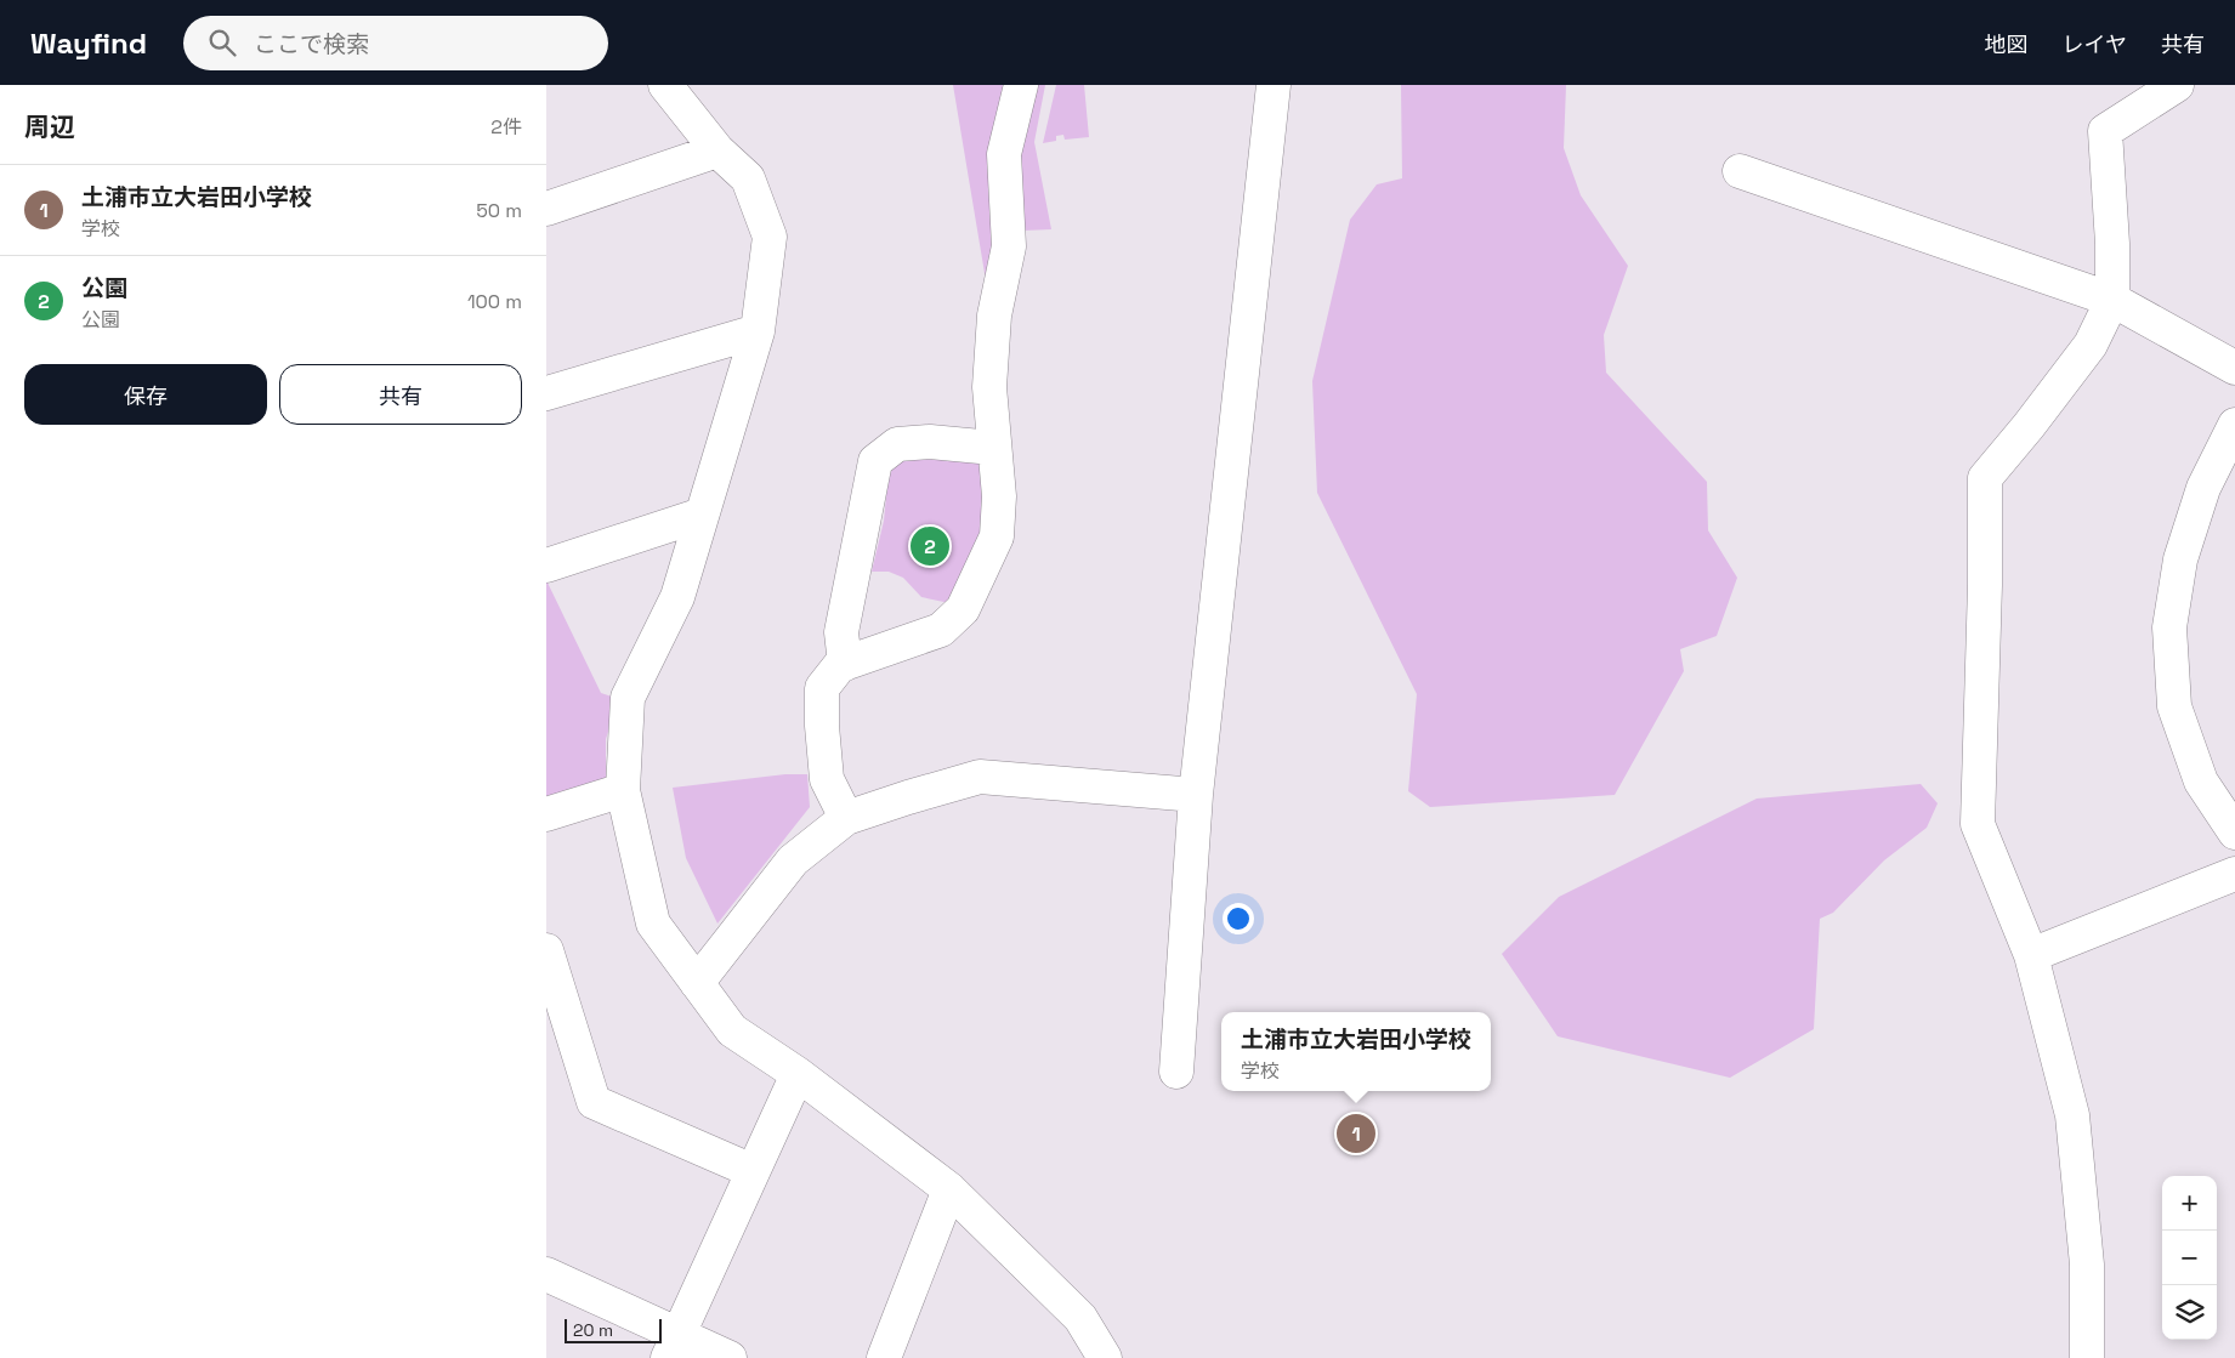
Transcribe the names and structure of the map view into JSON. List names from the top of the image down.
{
  "scale_bar": "20 m",
  "page": {
    "header": "Wayfind",
    "search": "ここで検索",
    "nav": ["地図", "レイヤ", "共有"],
    "heading": ["周辺", "2件"],
    "list": [
      {
        "mark": "1",
        "name": "土浦市立大岩田小学校",
        "note": "学校",
        "value": "50 m"
      },
      {
        "mark": "2",
        "name": "公園",
        "note": "公園",
        "value": "100 m"
      }
    ],
    "buttons": ["保存", "共有"],
    "pins": ["2", "1"],
    "popup": ["土浦市立大岩田小学校", "学校"],
    "map_buttons": ["+", "−"],
    "scale": "20 m"
  }
}
